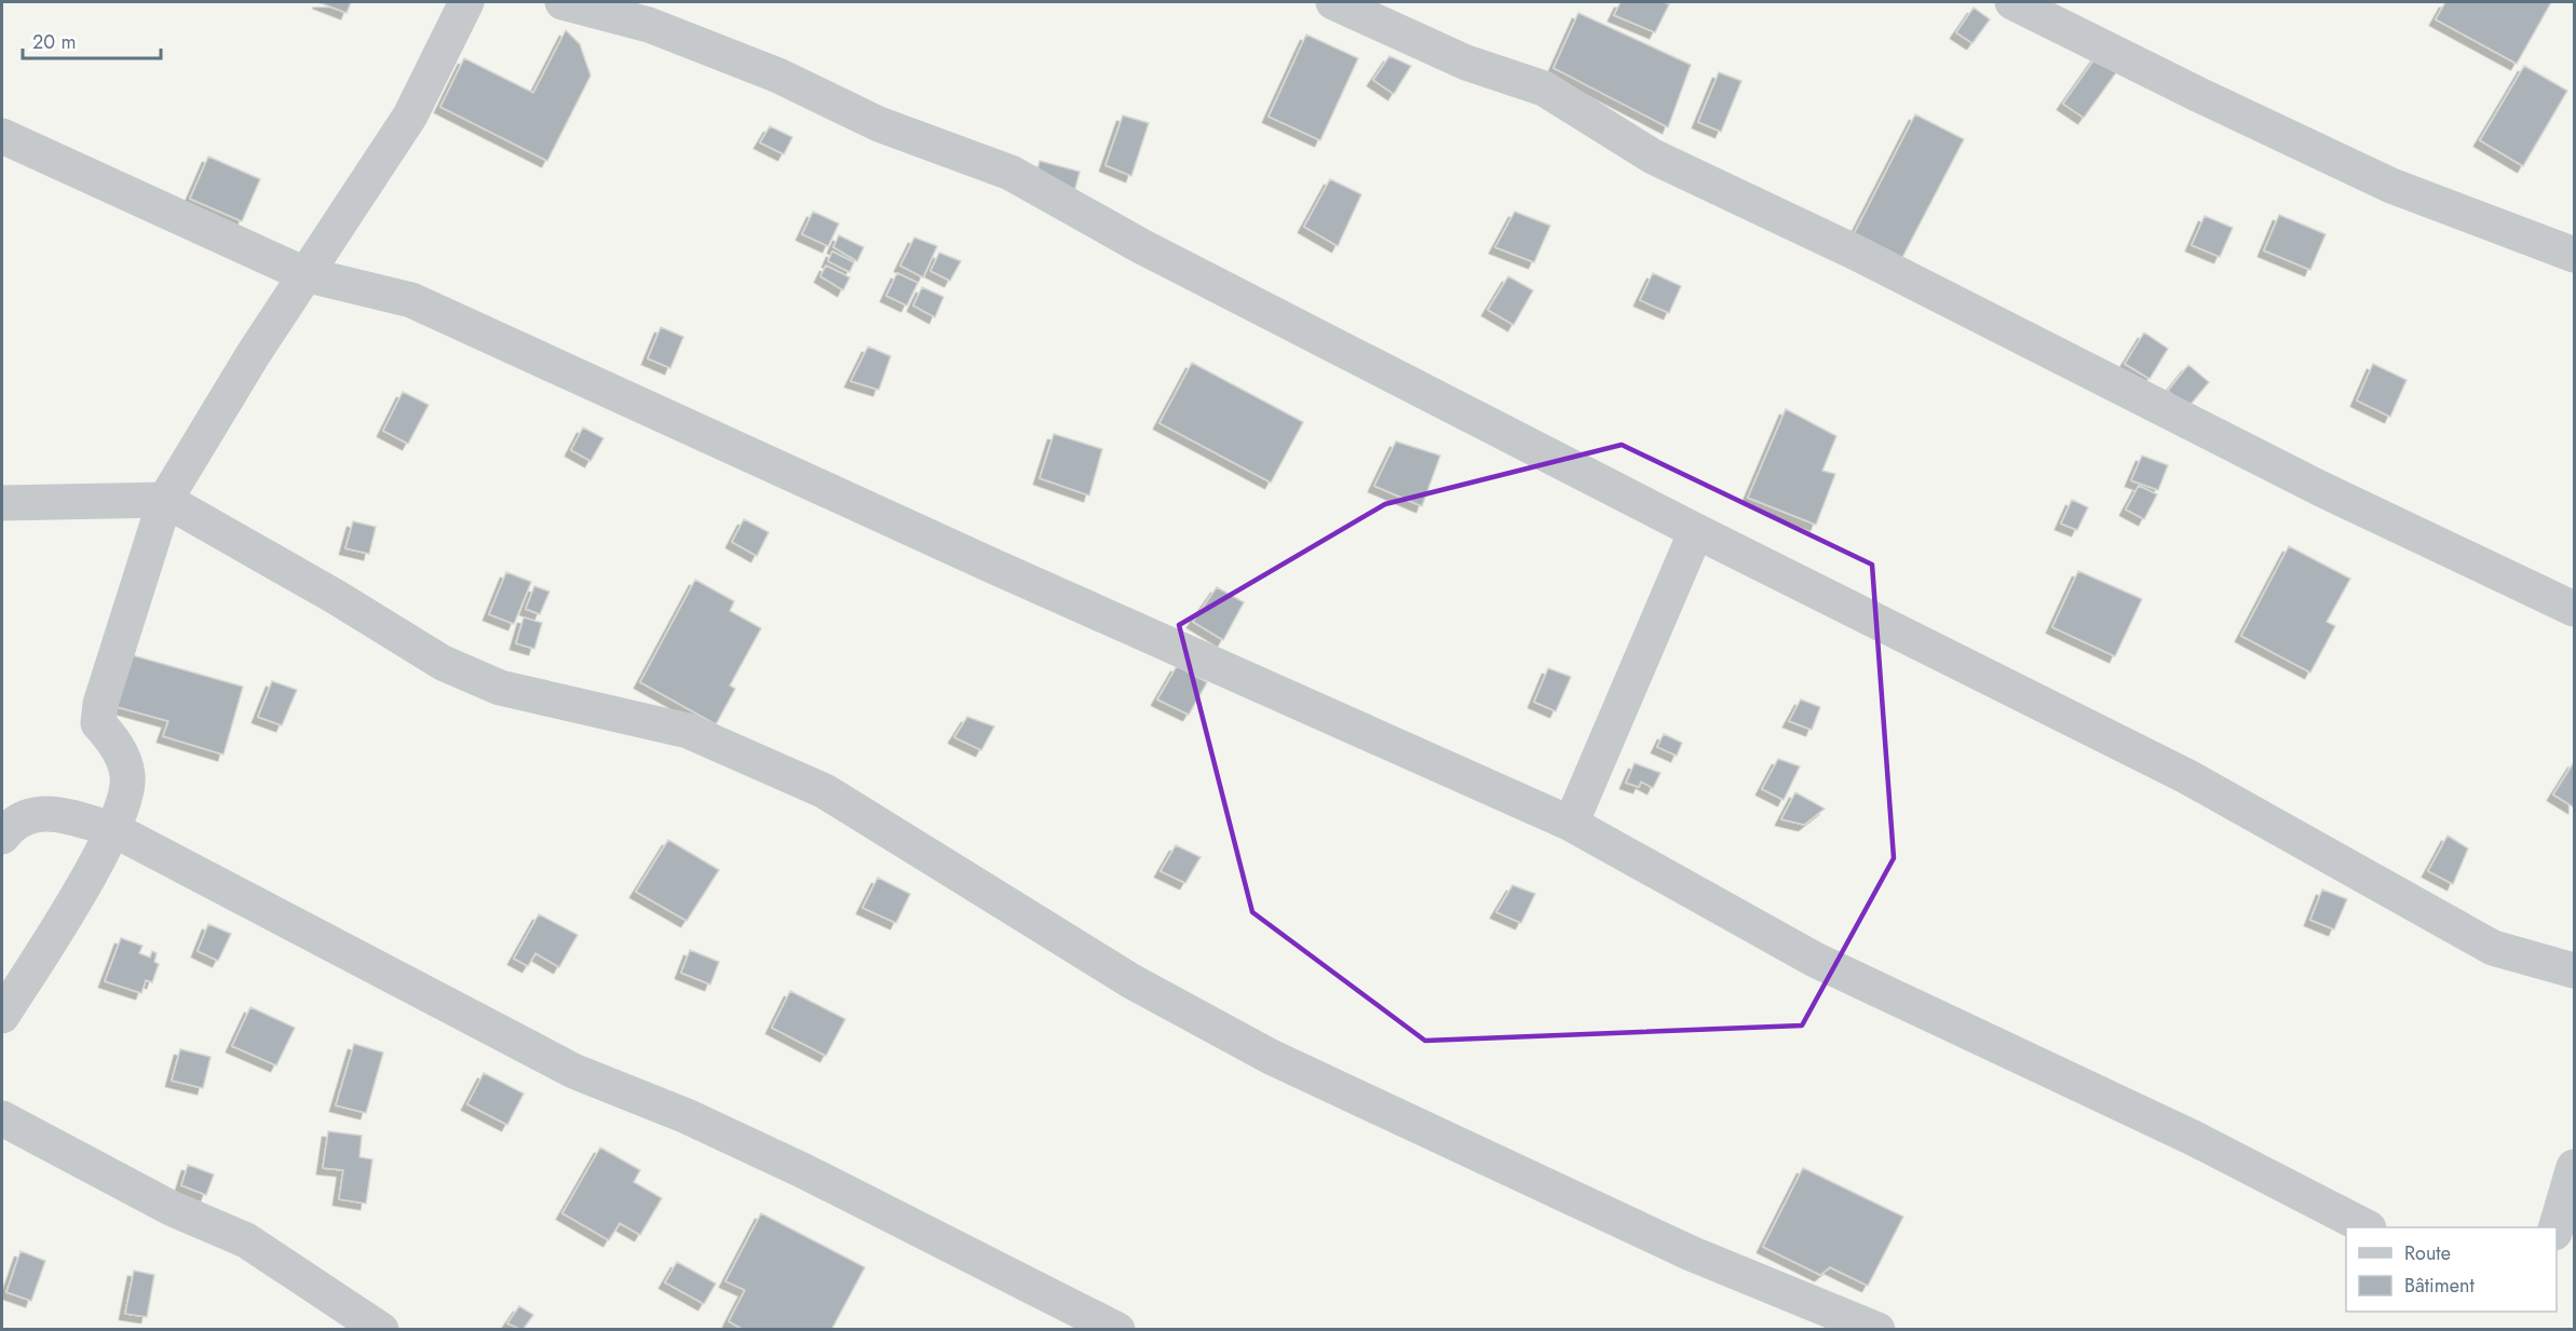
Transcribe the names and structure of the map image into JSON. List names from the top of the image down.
{
  "legend": ["Route", "Bâtiment"],
  "scale_bar": "20 m"
}
